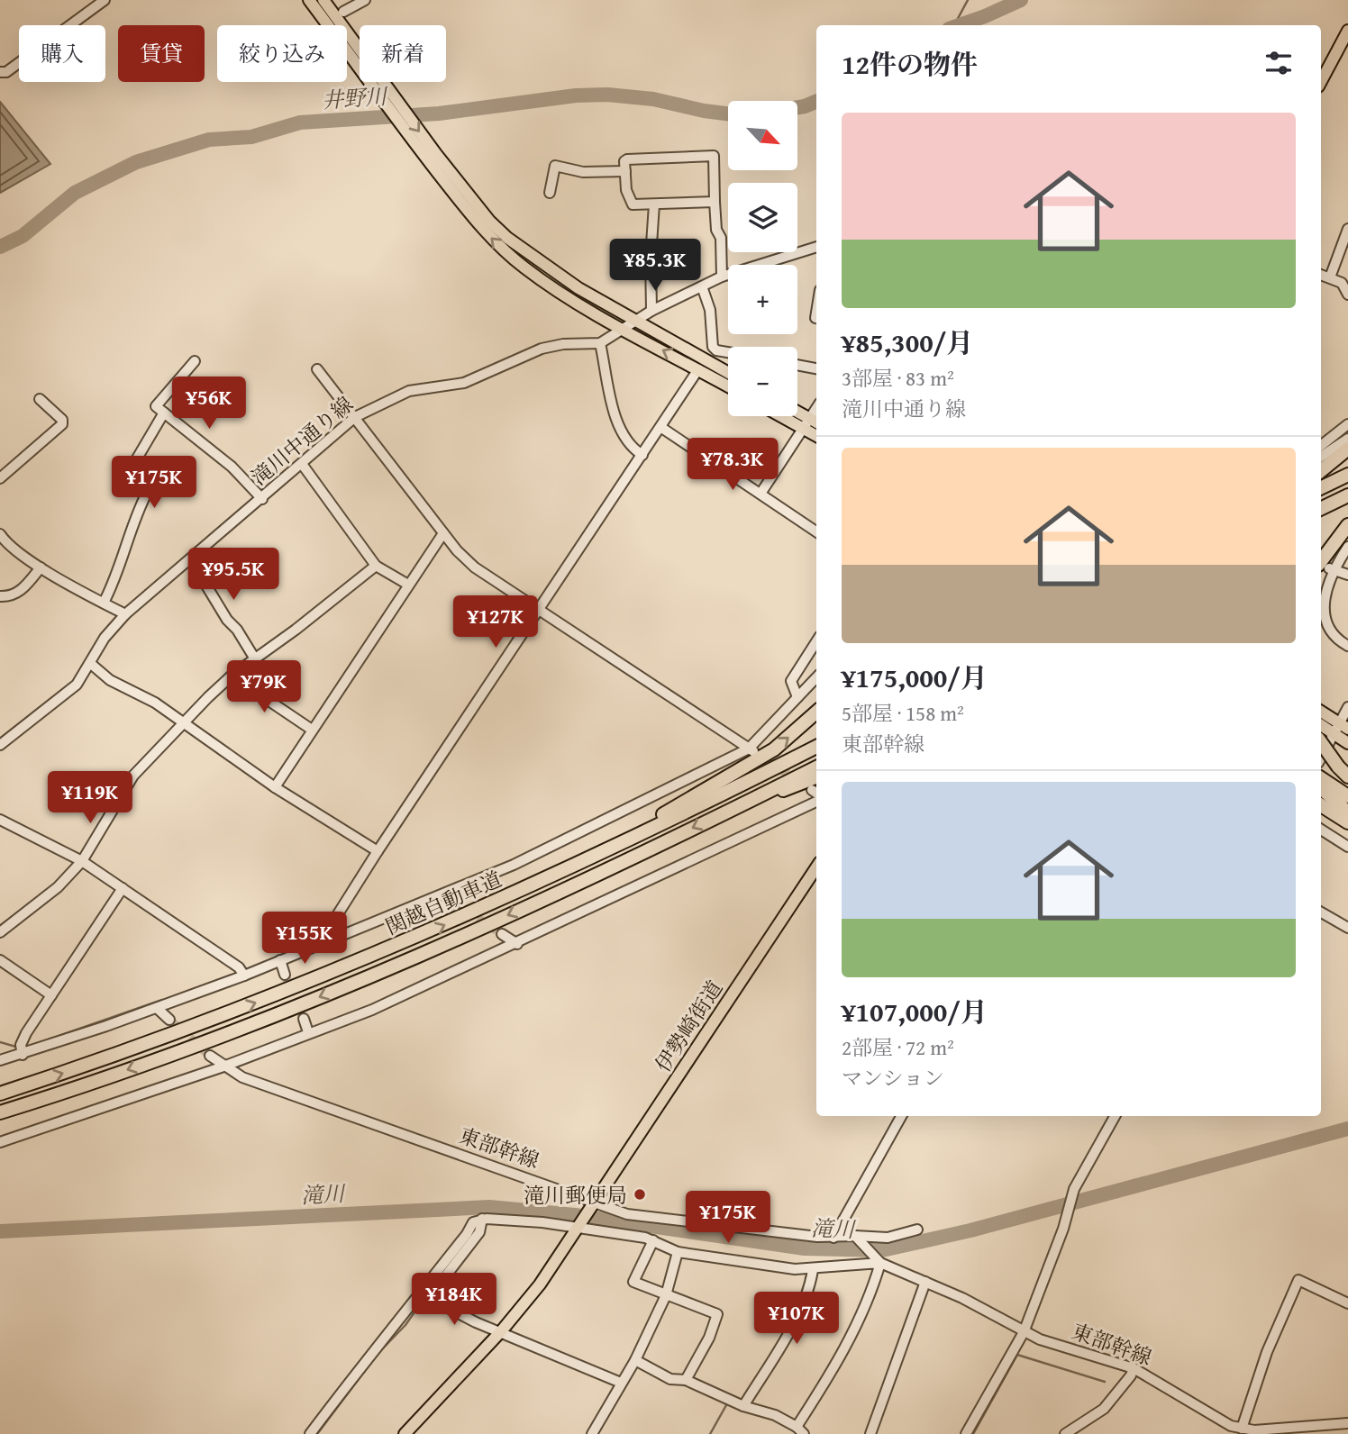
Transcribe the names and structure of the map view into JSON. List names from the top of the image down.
{
  "streets": {
    "highway": ["関越自動車道"],
    "main road": ["伊勢崎街道"],
    "street": ["滝川中通り線", "東部幹線"]
  },
  "crossings": [
    ["伊勢崎街道", "東部幹線"]
  ],
  "water": ["井野川", "滝川"],
  "places": ["滝川郵便局"],
  "north": "bottom right",
  "page": {
    "chip": [
      "購入",
      "賃貸",
      "絞り込み",
      "新着"
    ],
    "heading": "12件の物件",
    "map_buttons": ["+", "−"],
    "list": [
      {
        "name": "¥85,300/月",
        "note": "3部屋 · 83 m² · 滝川中通り線"
      },
      {
        "name": "¥175,000/月",
        "note": "5部屋 · 158 m² · 東部幹線"
      },
      {
        "name": "¥107,000/月",
        "note": "2部屋 · 72 m² · マンション"
      }
    ],
    "price": [
      "¥85.3K",
      "¥56K",
      "¥78.3K",
      "¥175K",
      "¥95.5K",
      "¥127K",
      "¥79K",
      "¥119K",
      "¥155K",
      "¥175K",
      "¥184K",
      "¥107K"
    ]
  }
}
